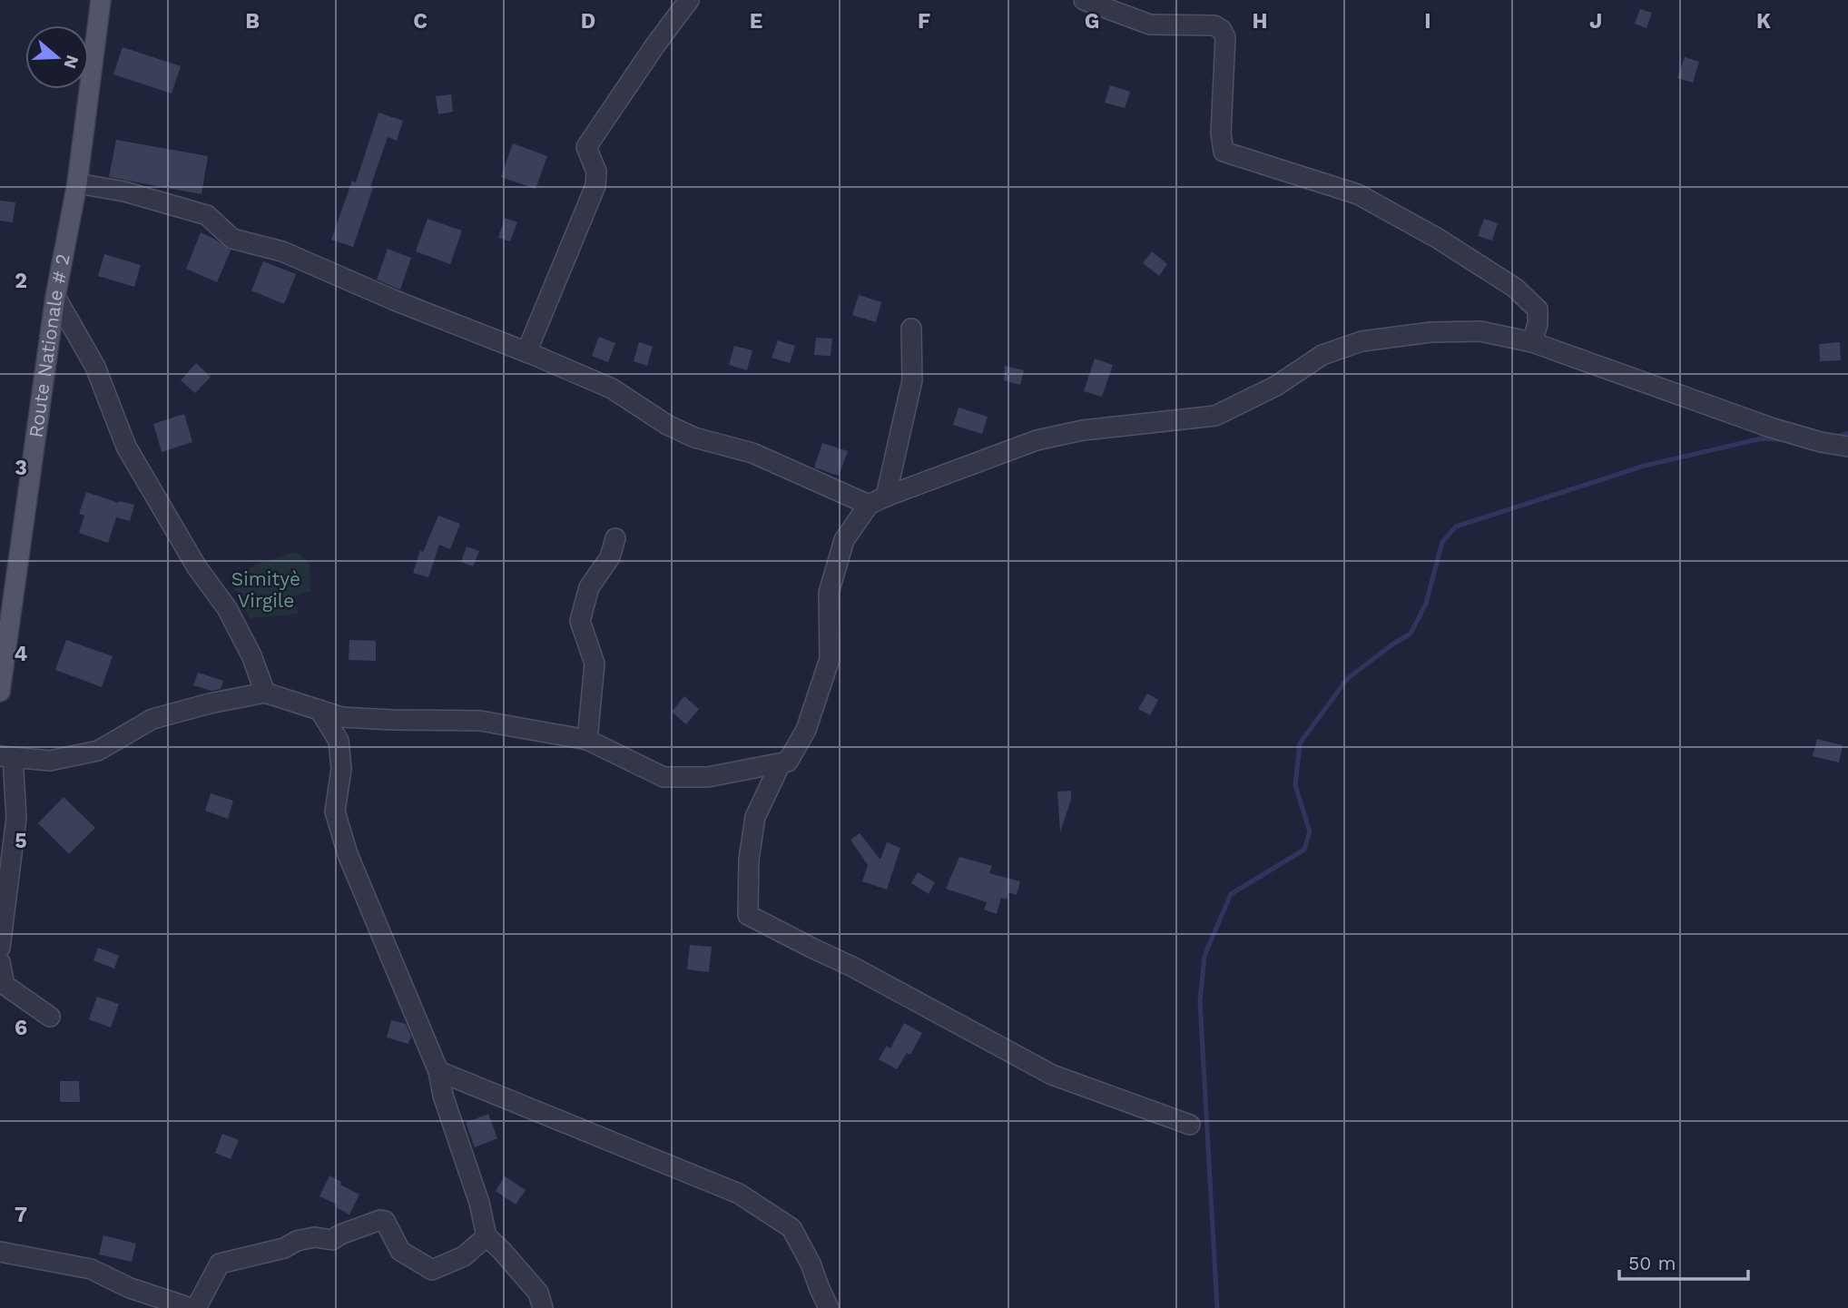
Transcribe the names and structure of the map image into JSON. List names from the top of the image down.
{
  "streets": {
    "main road": ["Route Nationale # 2"]
  },
  "parks": ["Simityè Virgile"],
  "scale_bar": "50 m",
  "north": "right",
  "grid": {
    "columns": [
      "B",
      "C",
      "D",
      "E",
      "F",
      "G",
      "H",
      "I",
      "J",
      "K"
    ],
    "rows": [
      "2",
      "3",
      "4",
      "5",
      "6",
      "7"
    ]
  }
}
